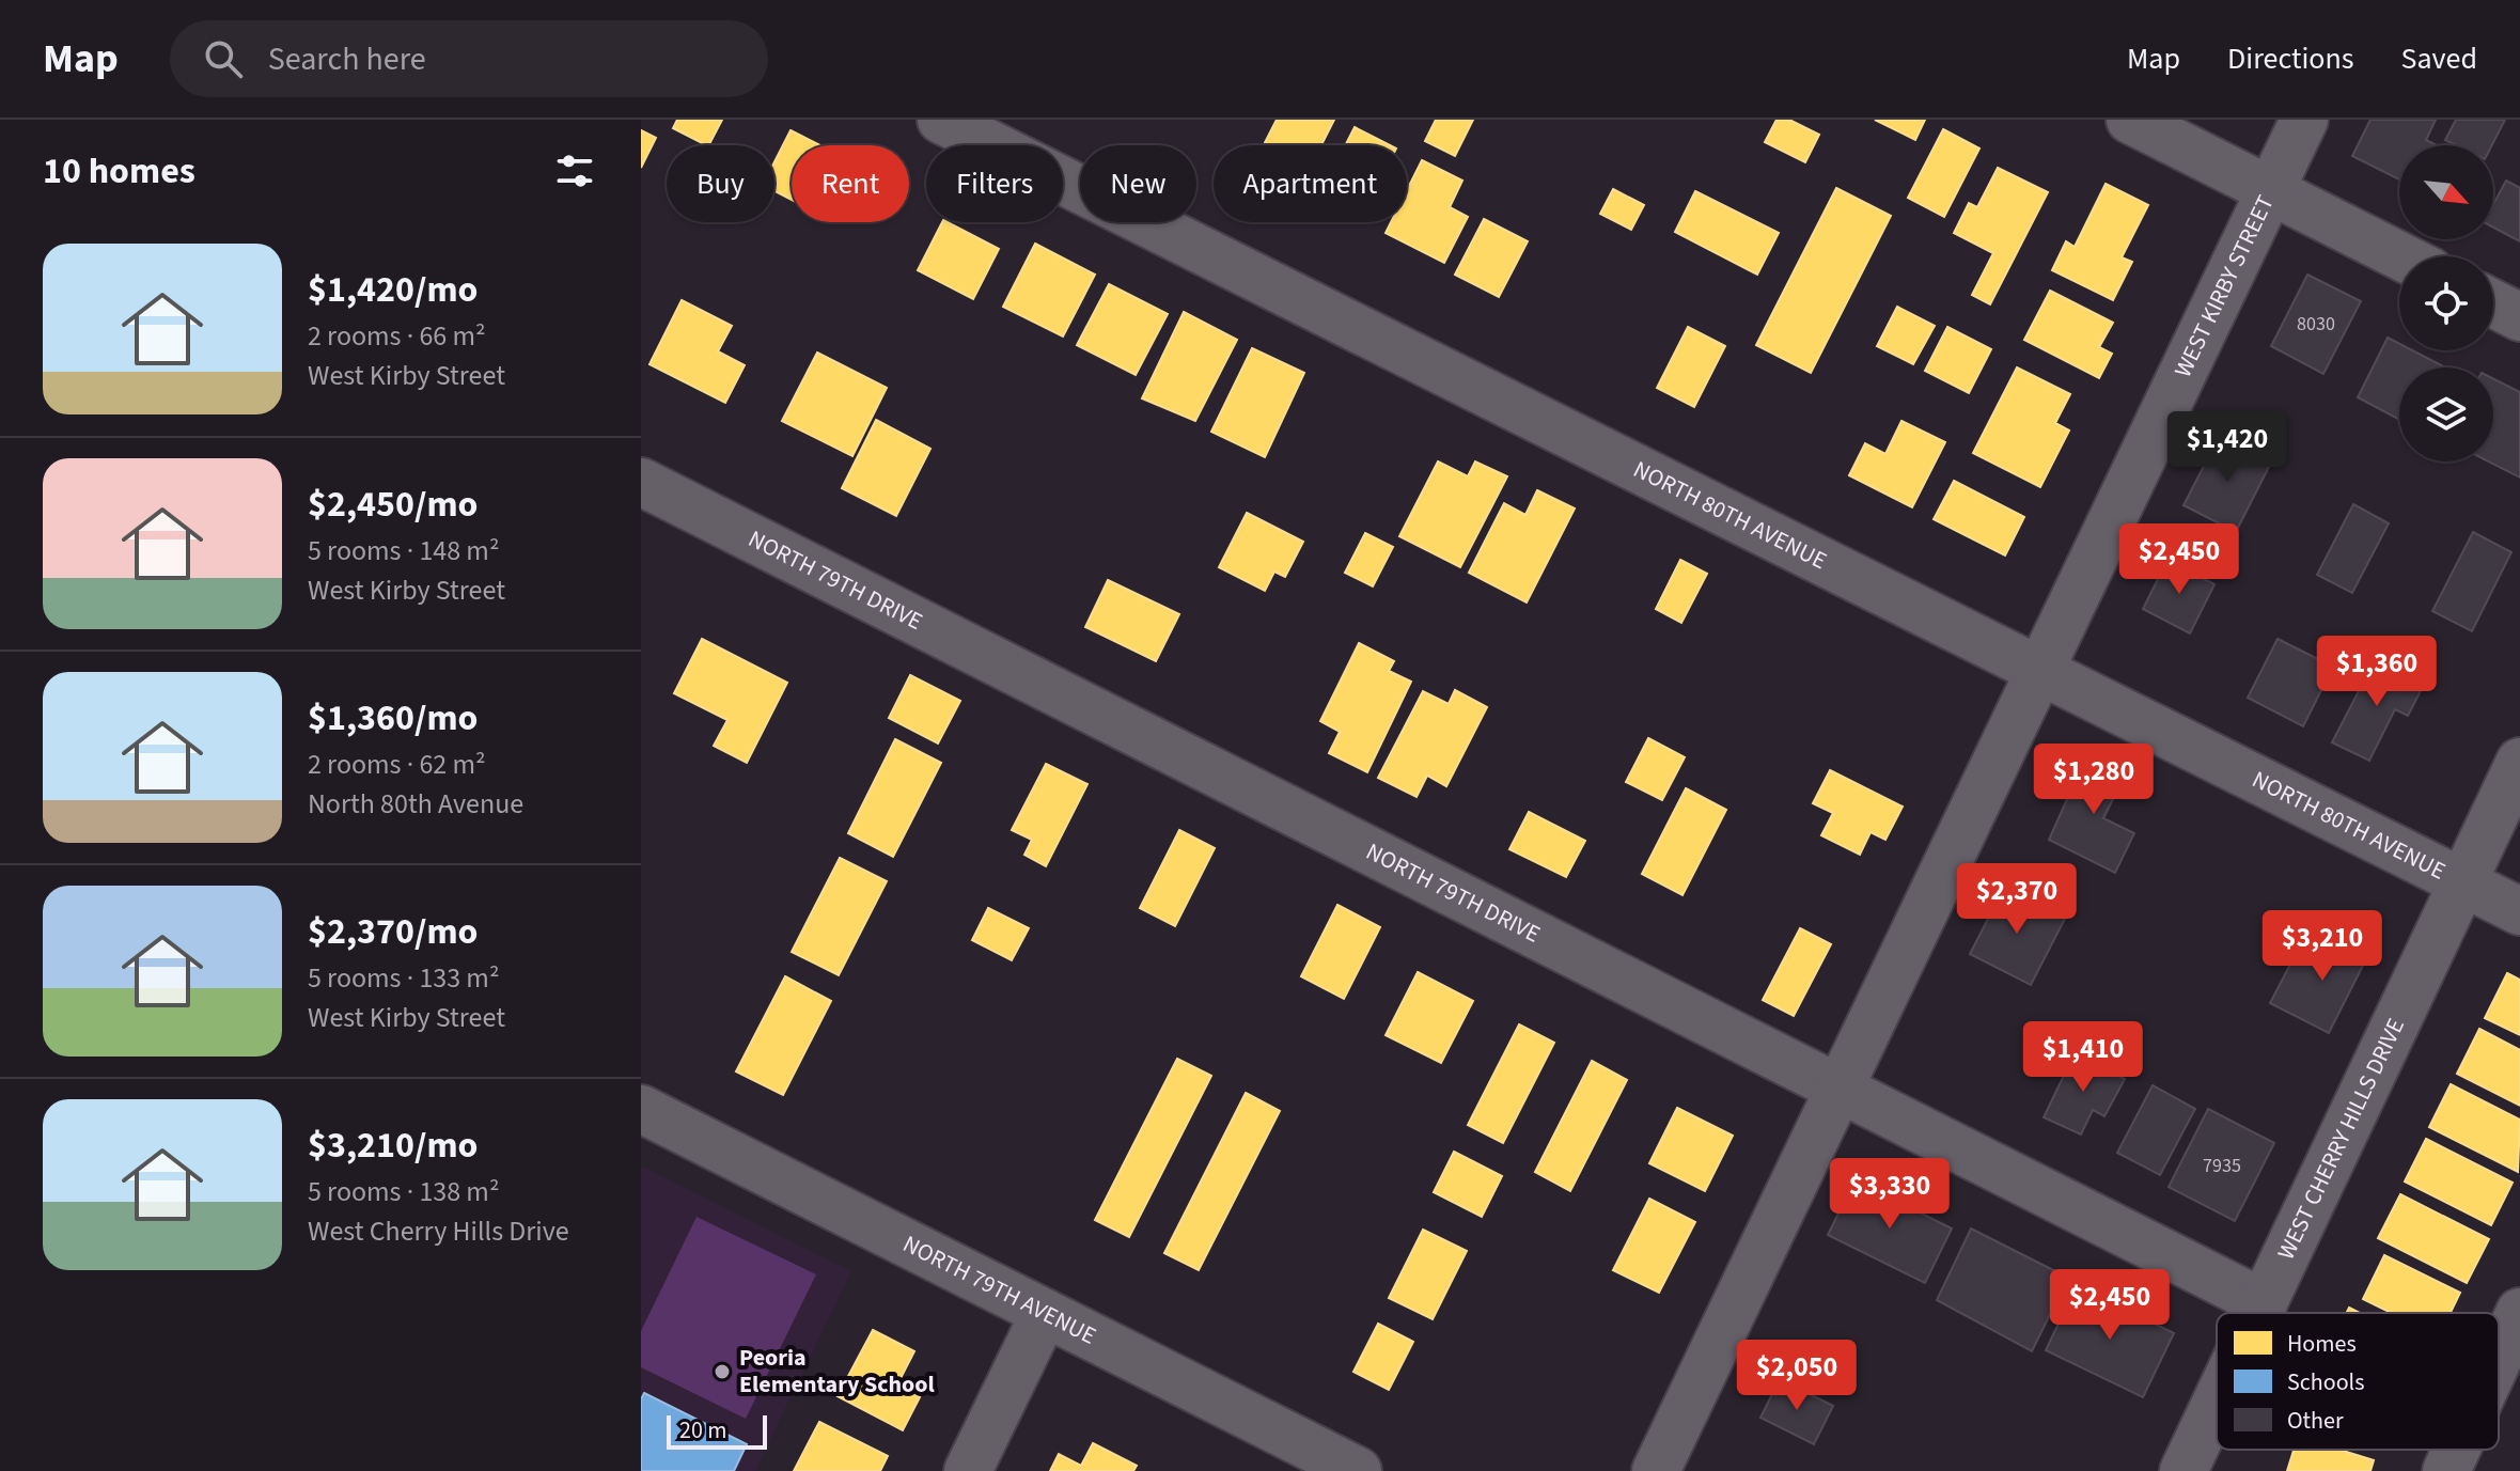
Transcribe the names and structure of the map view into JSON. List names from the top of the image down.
{
  "streets": {
    "street": [
      "WEST KIRBY STREET",
      "NORTH 80TH AVENUE",
      "NORTH 79TH DRIVE",
      "WEST CHERRY HILLS DRIVE",
      "NORTH 79TH AVENUE"
    ]
  },
  "crossings": [
    ["WEST KIRBY STREET", "NORTH 80TH AVENUE"],
    ["WEST KIRBY STREET", "NORTH 79TH DRIVE"],
    ["NORTH 80TH AVENUE", "WEST CHERRY HILLS DRIVE"],
    ["NORTH 79TH DRIVE", "WEST CHERRY HILLS DRIVE"]
  ],
  "places": ["Peoria Elementary School"],
  "house_numbers": ["8030", "7935"],
  "legend": ["Homes", "Schools", "Other"],
  "scale_bar": "20 m",
  "north": "bottom right",
  "page": {
    "header": "Map",
    "search": "Search here",
    "nav": ["Map", "Directions", "Saved"],
    "heading": "10 homes",
    "chip": [
      "Buy",
      "Rent",
      "Filters",
      "New",
      "Apartment"
    ],
    "list": [
      {
        "name": "$1,420/mo",
        "note": "2 rooms · 66 m² · West Kirby Street"
      },
      {
        "name": "$2,450/mo",
        "note": "5 rooms · 148 m² · West Kirby Street"
      },
      {
        "name": "$1,360/mo",
        "note": "2 rooms · 62 m² · North 80th Avenue"
      },
      {
        "name": "$2,370/mo",
        "note": "5 rooms · 133 m² · West Kirby Street"
      },
      {
        "name": "$3,210/mo",
        "note": "5 rooms · 138 m² · West Cherry Hills Drive"
      }
    ],
    "price": [
      "$1,420",
      "$2,450",
      "$1,360",
      "$1,280",
      "$2,370",
      "$3,210",
      "$1,410",
      "$3,330",
      "$2,450",
      "$2,050"
    ],
    "scale": "20 m"
  }
}
